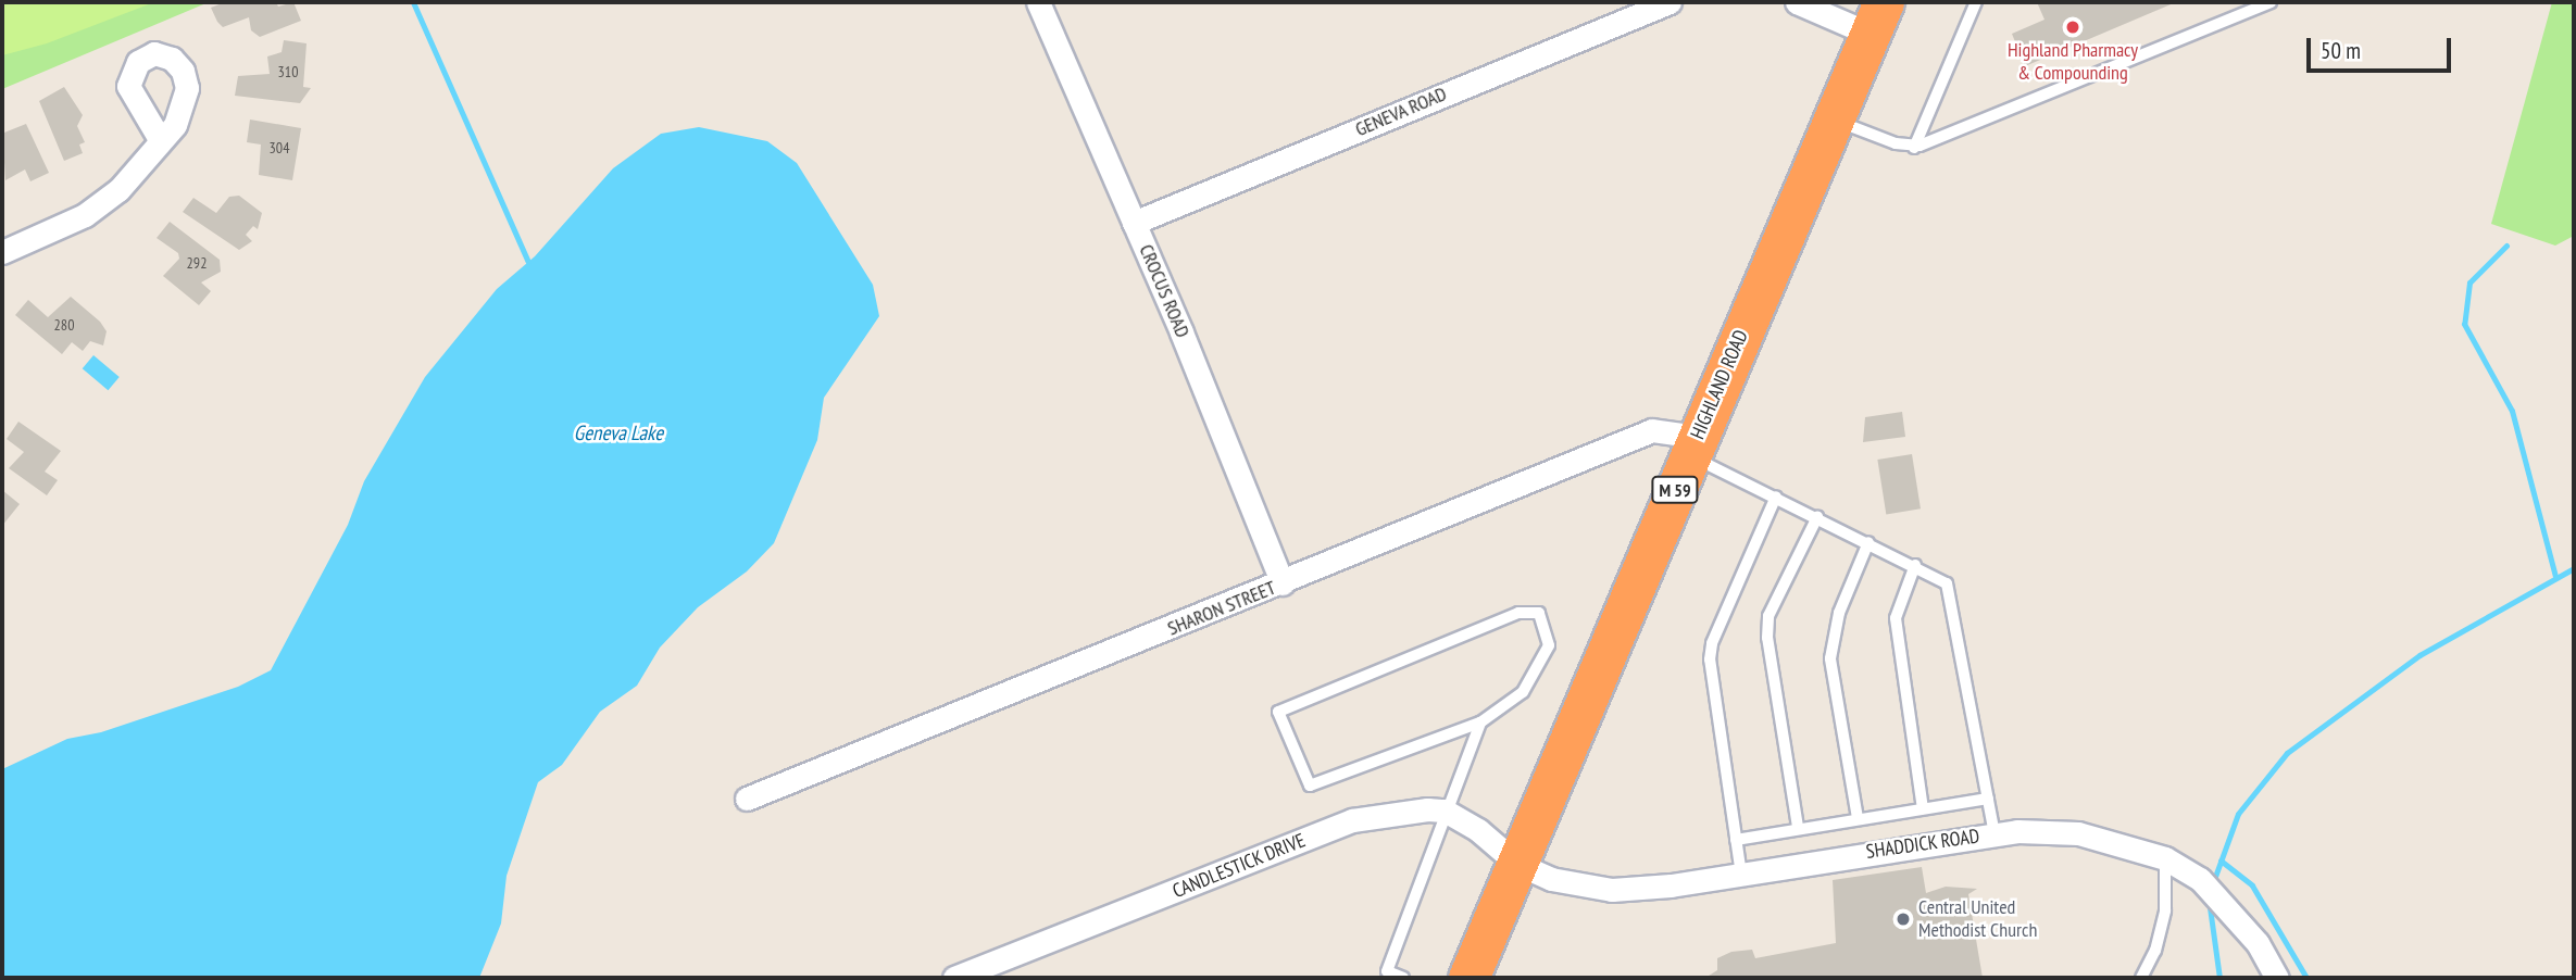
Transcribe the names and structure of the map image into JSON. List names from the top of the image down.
{
  "streets": {
    "highway": ["HIGHLAND ROAD", "M 59"],
    "street": [
      "GENEVA ROAD",
      "CROCUS ROAD",
      "SHARON STREET",
      "SHADDICK ROAD",
      "CANDLESTICK DRIVE"
    ]
  },
  "crossings": [
    ["GENEVA ROAD", "CROCUS ROAD"],
    ["CROCUS ROAD", "SHARON STREET"],
    ["HIGHLAND ROAD", "SHARON STREET"],
    ["HIGHLAND ROAD", "SHADDICK ROAD"]
  ],
  "water": ["Geneva Lake"],
  "places": ["Highland Pharmacy & Compounding", "Central United Methodist Church"],
  "house_numbers": [
    "310",
    "304",
    "292",
    "280"
  ],
  "scale_bar": "50 m"
}
